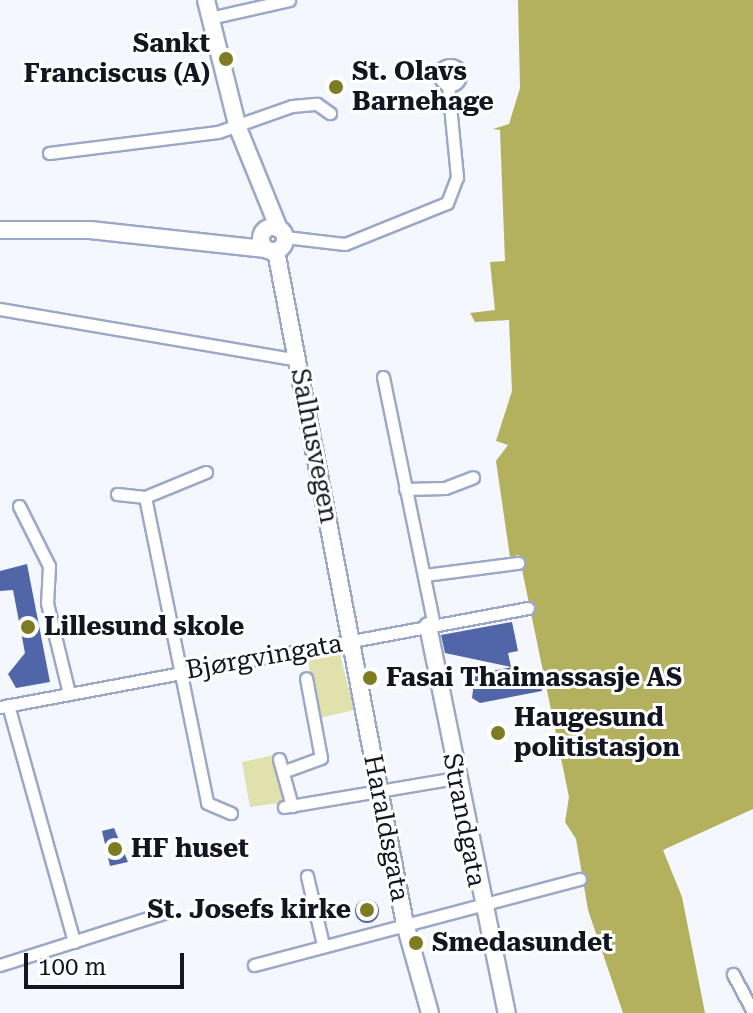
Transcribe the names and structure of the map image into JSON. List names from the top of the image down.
{
  "streets": {
    "street": [
      "Salhusvegen",
      "Bjørgvingata",
      "Strandgata",
      "Haraldsgata"
    ]
  },
  "crossings": [
    ["Salhusvegen", "Bjørgvingata"],
    ["Salhusvegen", "Haraldsgata"],
    ["Bjørgvingata", "Strandgata"],
    ["Bjørgvingata", "Haraldsgata"]
  ],
  "places": [
    "Sankt Franciscus (A)",
    "St. Olavs Barnehage",
    "Lillesund skole",
    "Fasai Thaimassasje AS",
    "Haugesund politistasjon",
    "HF huset",
    "St. Josefs kirke",
    "Smedasundet"
  ],
  "scale_bar": "100 m"
}
